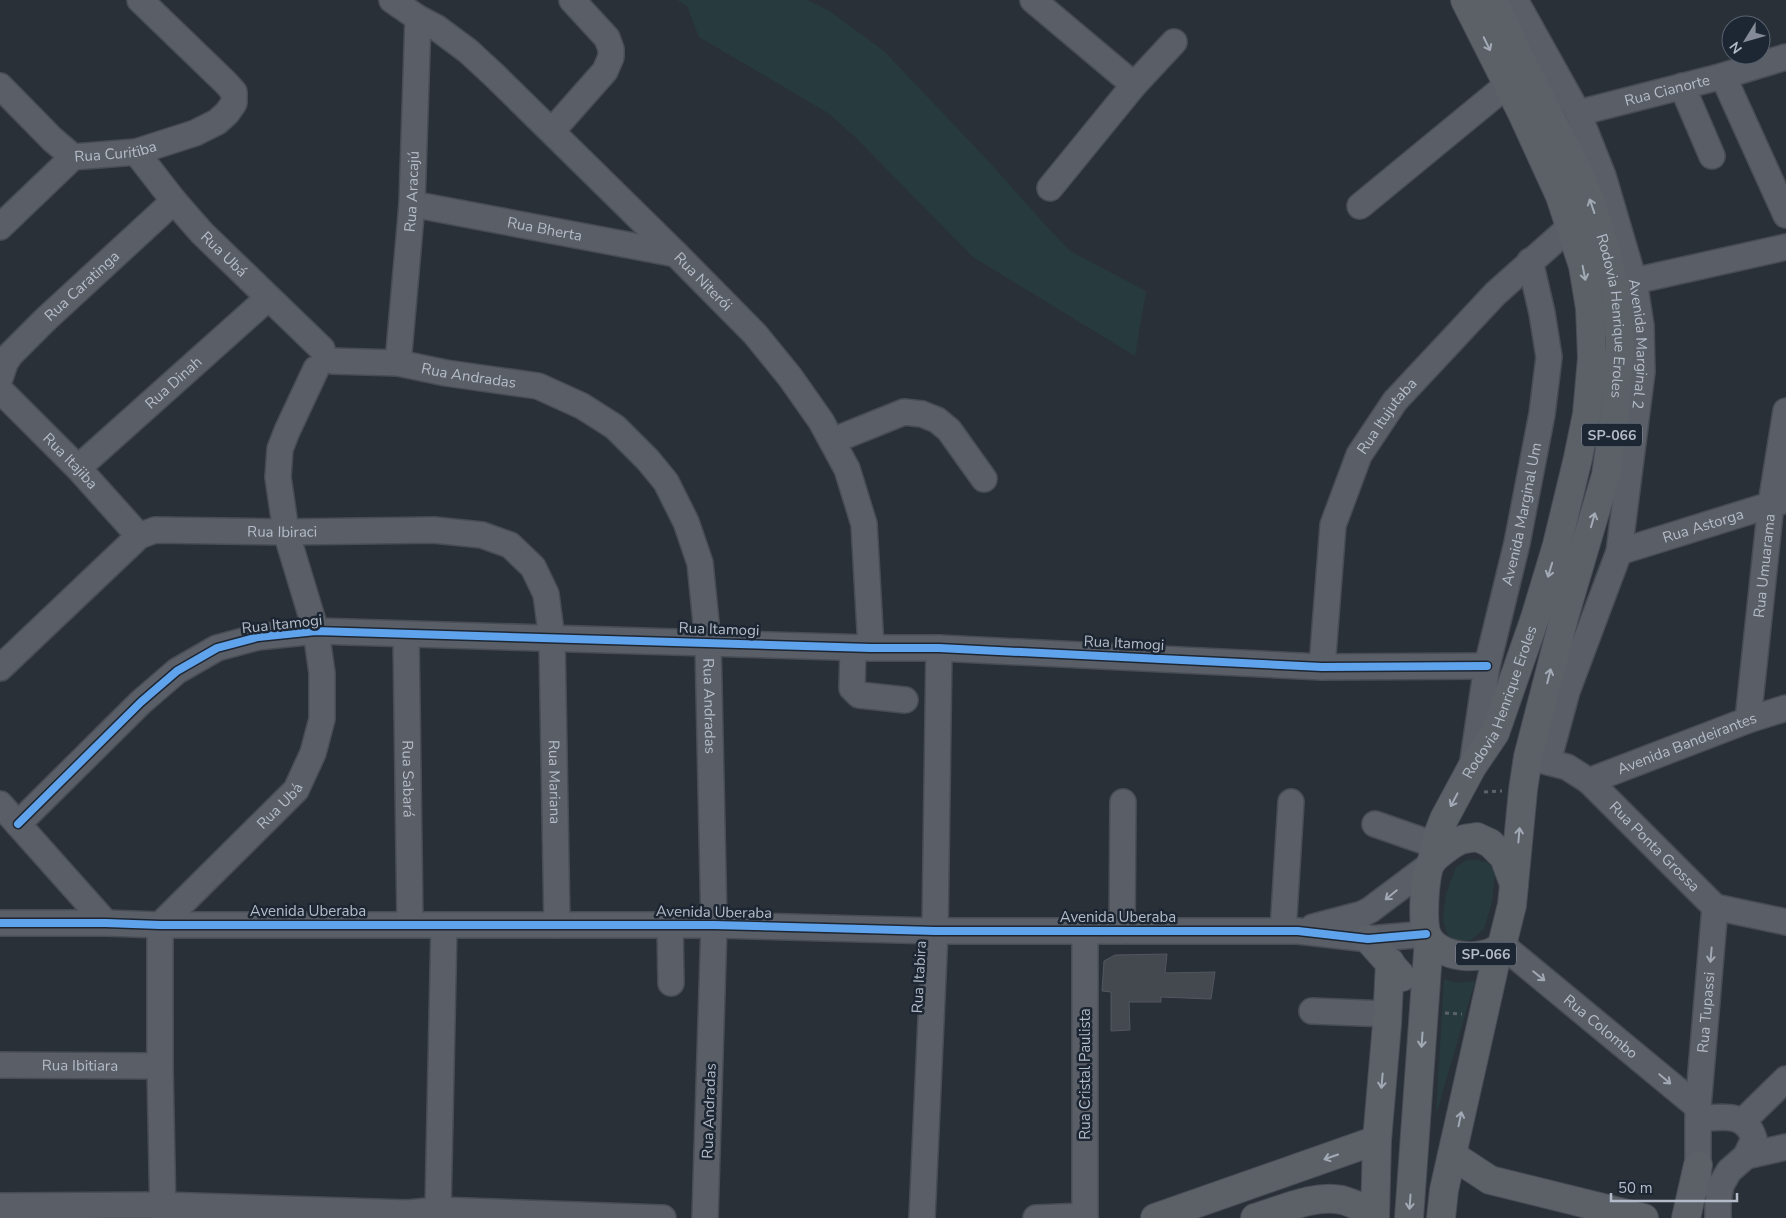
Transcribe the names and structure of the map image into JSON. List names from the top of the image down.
{
  "streets": {
    "main road": ["Rodovia Henrique Eroles", "SP-066"],
    "street": [
      "Rua Cianorte",
      "Rua Curitiba",
      "Rua Aracajú",
      "Rua Bherta",
      "Rua Ubá",
      "Rua Niterói",
      "Rua Caratinga",
      "Avenida Marginal 2",
      "Rua Andradas",
      "Rua Dinah",
      "Rua Itujutaba",
      "Rua Itajiba",
      "Avenida Marginal Um",
      "Rua Astorga",
      "Rua Ibiraci",
      "Rua Umuarama",
      "Rua Itamogi",
      "Avenida Bandeirantes",
      "Rua Sabará",
      "Rua Mariana",
      "Rua Ponta Grossa",
      "Avenida Uberaba",
      "Rua Itabira",
      "Rua Tupassi",
      "Rua Colombo",
      "Rua Ibitiara",
      "Rua Cristal Paulista"
    ]
  },
  "crossings": [
    ["Rua Cianorte", "Avenida Marginal 2"],
    ["Rua Curitiba", "Rua Ubá"],
    ["Rua Aracajú", "Rua Bherta"],
    ["Rua Aracajú", "Rua Niterói"],
    ["Rua Aracajú", "Rua Andradas"],
    ["Rua Bherta", "Rua Niterói"],
    ["Rua Ubá", "Rua Caratinga"],
    ["Rua Ubá", "Rua Andradas"],
    ["Rua Ubá", "Rua Dinah"],
    ["Rua Ubá", "Rua Ibiraci"],
    ["Rua Ubá", "Rua Itamogi"],
    ["Rua Ubá", "Avenida Uberaba"],
    ["Rua Niterói", "Rua Itamogi"],
    ["Rodovia Henrique Eroles", "Avenida Marginal 2"],
    ["Rodovia Henrique Eroles", "Rua Itujutaba"],
    ["Rodovia Henrique Eroles", "SP-066"],
    ["Rodovia Henrique Eroles", "Avenida Marginal Um"],
    ["Rodovia Henrique Eroles", "Rua Ponta Grossa"],
    ["Rodovia Henrique Eroles", "Avenida Uberaba"],
    ["Rodovia Henrique Eroles", "Rua Colombo"],
    ["Avenida Marginal 2", "Rua Astorga"],
    ["Avenida Marginal 2", "Rua Ponta Grossa"],
    ["Rua Andradas", "Rua Itamogi"],
    ["Rua Andradas", "Avenida Uberaba"],
    ["Rua Dinah", "Rua Itajiba"],
    ["Rua Itujutaba", "Avenida Marginal Um"],
    ["Rua Itujutaba", "Rua Itamogi"],
    ["SP-066", "Avenida Uberaba"],
    ["SP-066", "Rua Colombo"],
    ["Rua Itajiba", "Rua Ibiraci"],
    ["Avenida Marginal Um", "Rua Itamogi"],
    ["Rua Astorga", "Rua Umuarama"],
    ["Rua Ibiraci", "Rua Itamogi"],
    ["Rua Ibiraci", "Rua Mariana"],
    ["Rua Umuarama", "Avenida Bandeirantes"],
    ["Rua Itamogi", "Rua Sabará"],
    ["Rua Itamogi", "Rua Mariana"],
    ["Rua Itamogi", "Rua Itabira"],
    ["Avenida Bandeirantes", "Rua Ponta Grossa"],
    ["Rua Sabará", "Avenida Uberaba"],
    ["Rua Mariana", "Avenida Uberaba"],
    ["Rua Ponta Grossa", "Rua Tupassi"],
    ["Avenida Uberaba", "Rua Itabira"],
    ["Avenida Uberaba", "Rua Colombo"],
    ["Avenida Uberaba", "Rua Cristal Paulista"],
    ["Rua Tupassi", "Rua Colombo"]
  ],
  "one_way": ["Rua Tupassi", "Rua Colombo"],
  "scale_bar": "50 m",
  "north": "bottom left"
}
